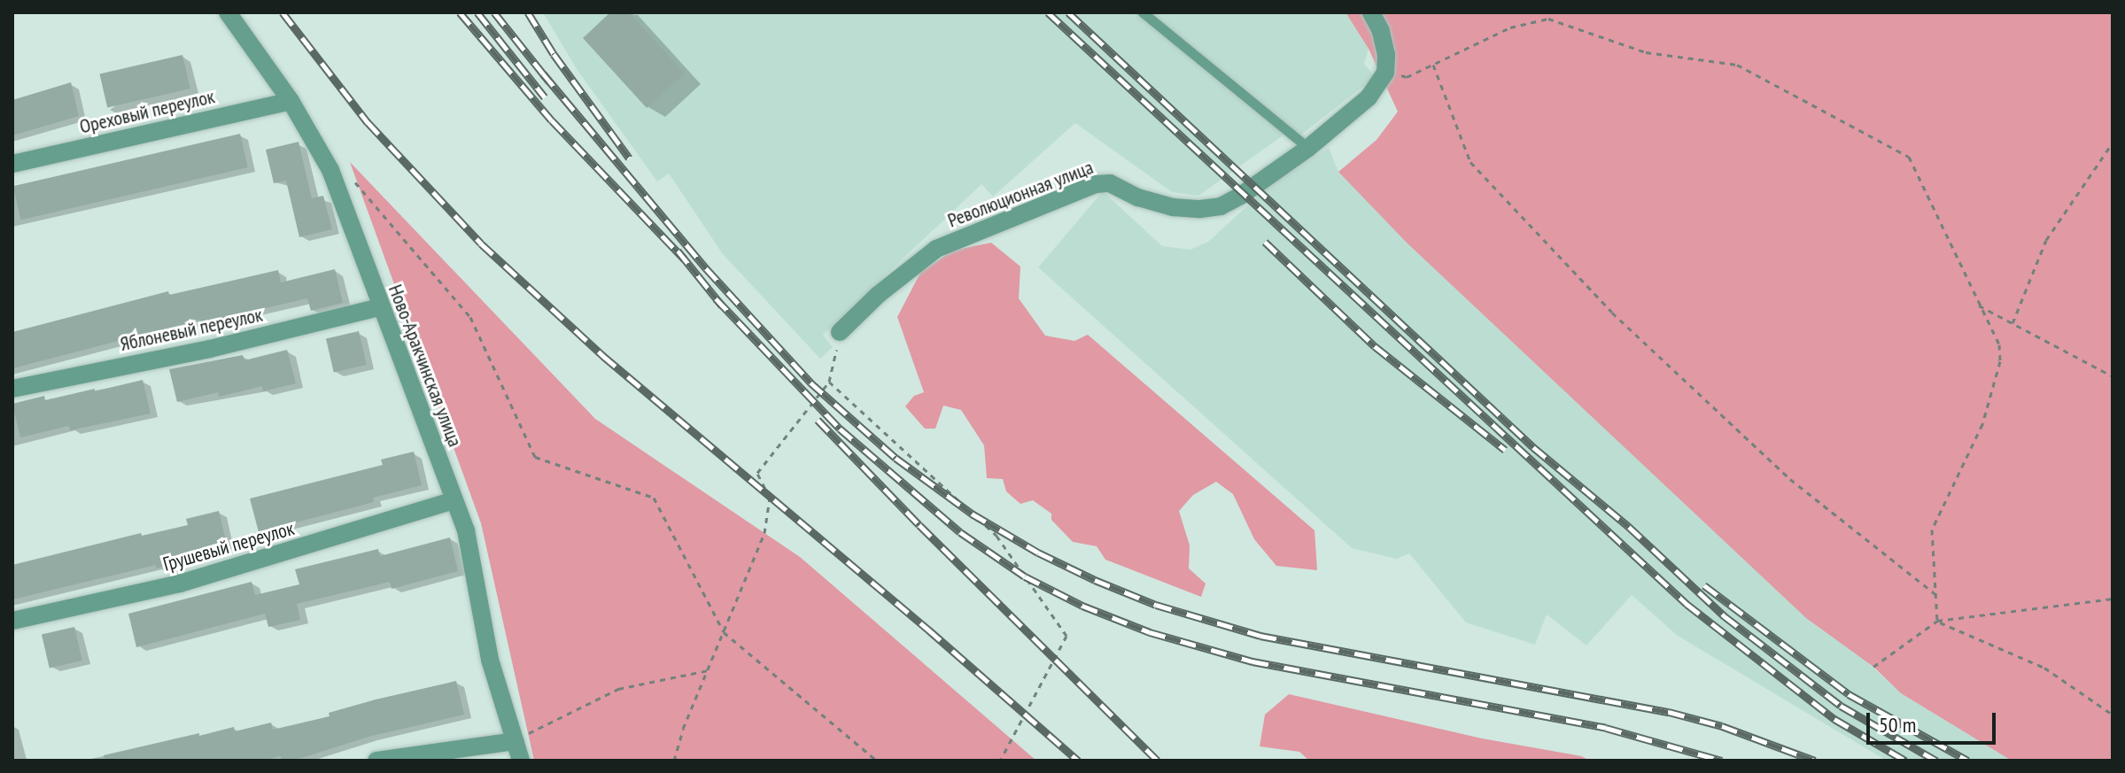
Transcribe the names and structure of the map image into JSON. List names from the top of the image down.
{
  "streets": {
    "street": [
      "Ореховый переулок",
      "Революционная улица",
      "Яблоневый переулок",
      "Ново-Аракчинская улица",
      "Грушевый переулок"
    ]
  },
  "crossings": [
    ["Ореховый переулок", "Ново-Аракчинская улица"],
    ["Яблоневый переулок", "Ново-Аракчинская улица"],
    ["Ново-Аракчинская улица", "Грушевый переулок"]
  ],
  "scale_bar": "50 m"
}
